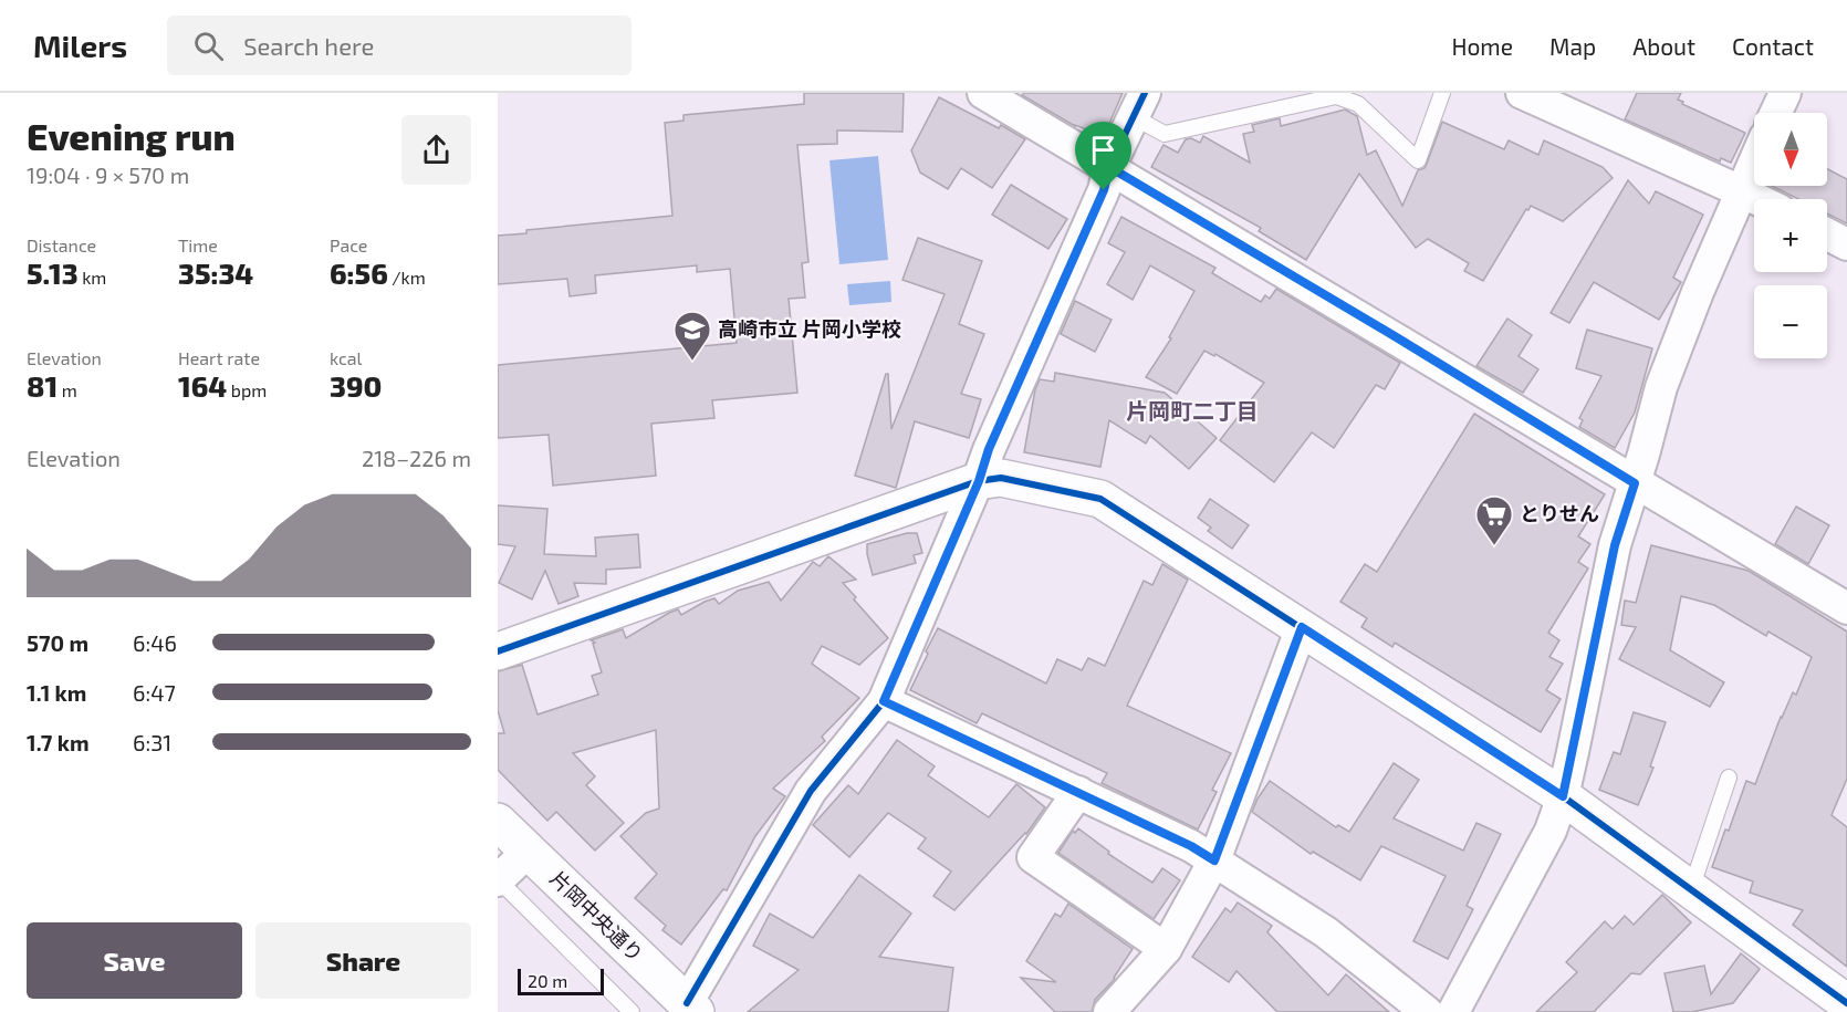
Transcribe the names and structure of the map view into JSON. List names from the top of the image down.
{
  "streets": {
    "street": ["片岡中央通り"]
  },
  "districts": ["片岡町二丁目"],
  "places": {
    "school or university": ["高崎市立 片岡小学校"],
    "supermarket": ["とりせん"]
  },
  "scale_bar": "20 m",
  "north": "bottom",
  "page": {
    "header": "Milers",
    "search": "Search here",
    "nav": [
      "Home",
      "Map",
      "About",
      "Contact"
    ],
    "heading": ["Evening run", "19:04 · 9 × 570 m"],
    "map_buttons": ["+", "−"],
    "stats": [
      ["Distance", "5.13 km"],
      ["Time", "35:34"],
      ["Pace", "6:56 /km"],
      ["Elevation", "81 m"],
      ["Heart rate", "164 bpm"],
      ["kcal", "390"]
    ],
    "chart": ["Elevation", "218–226 m"],
    "list": [
      {
        "name": "570 m",
        "note": "6:46"
      },
      {
        "name": "1.1 km",
        "note": "6:47"
      },
      {
        "name": "1.7 km",
        "note": "6:31"
      }
    ],
    "buttons": ["Save", "Share"],
    "scale": "20 m"
  }
}
